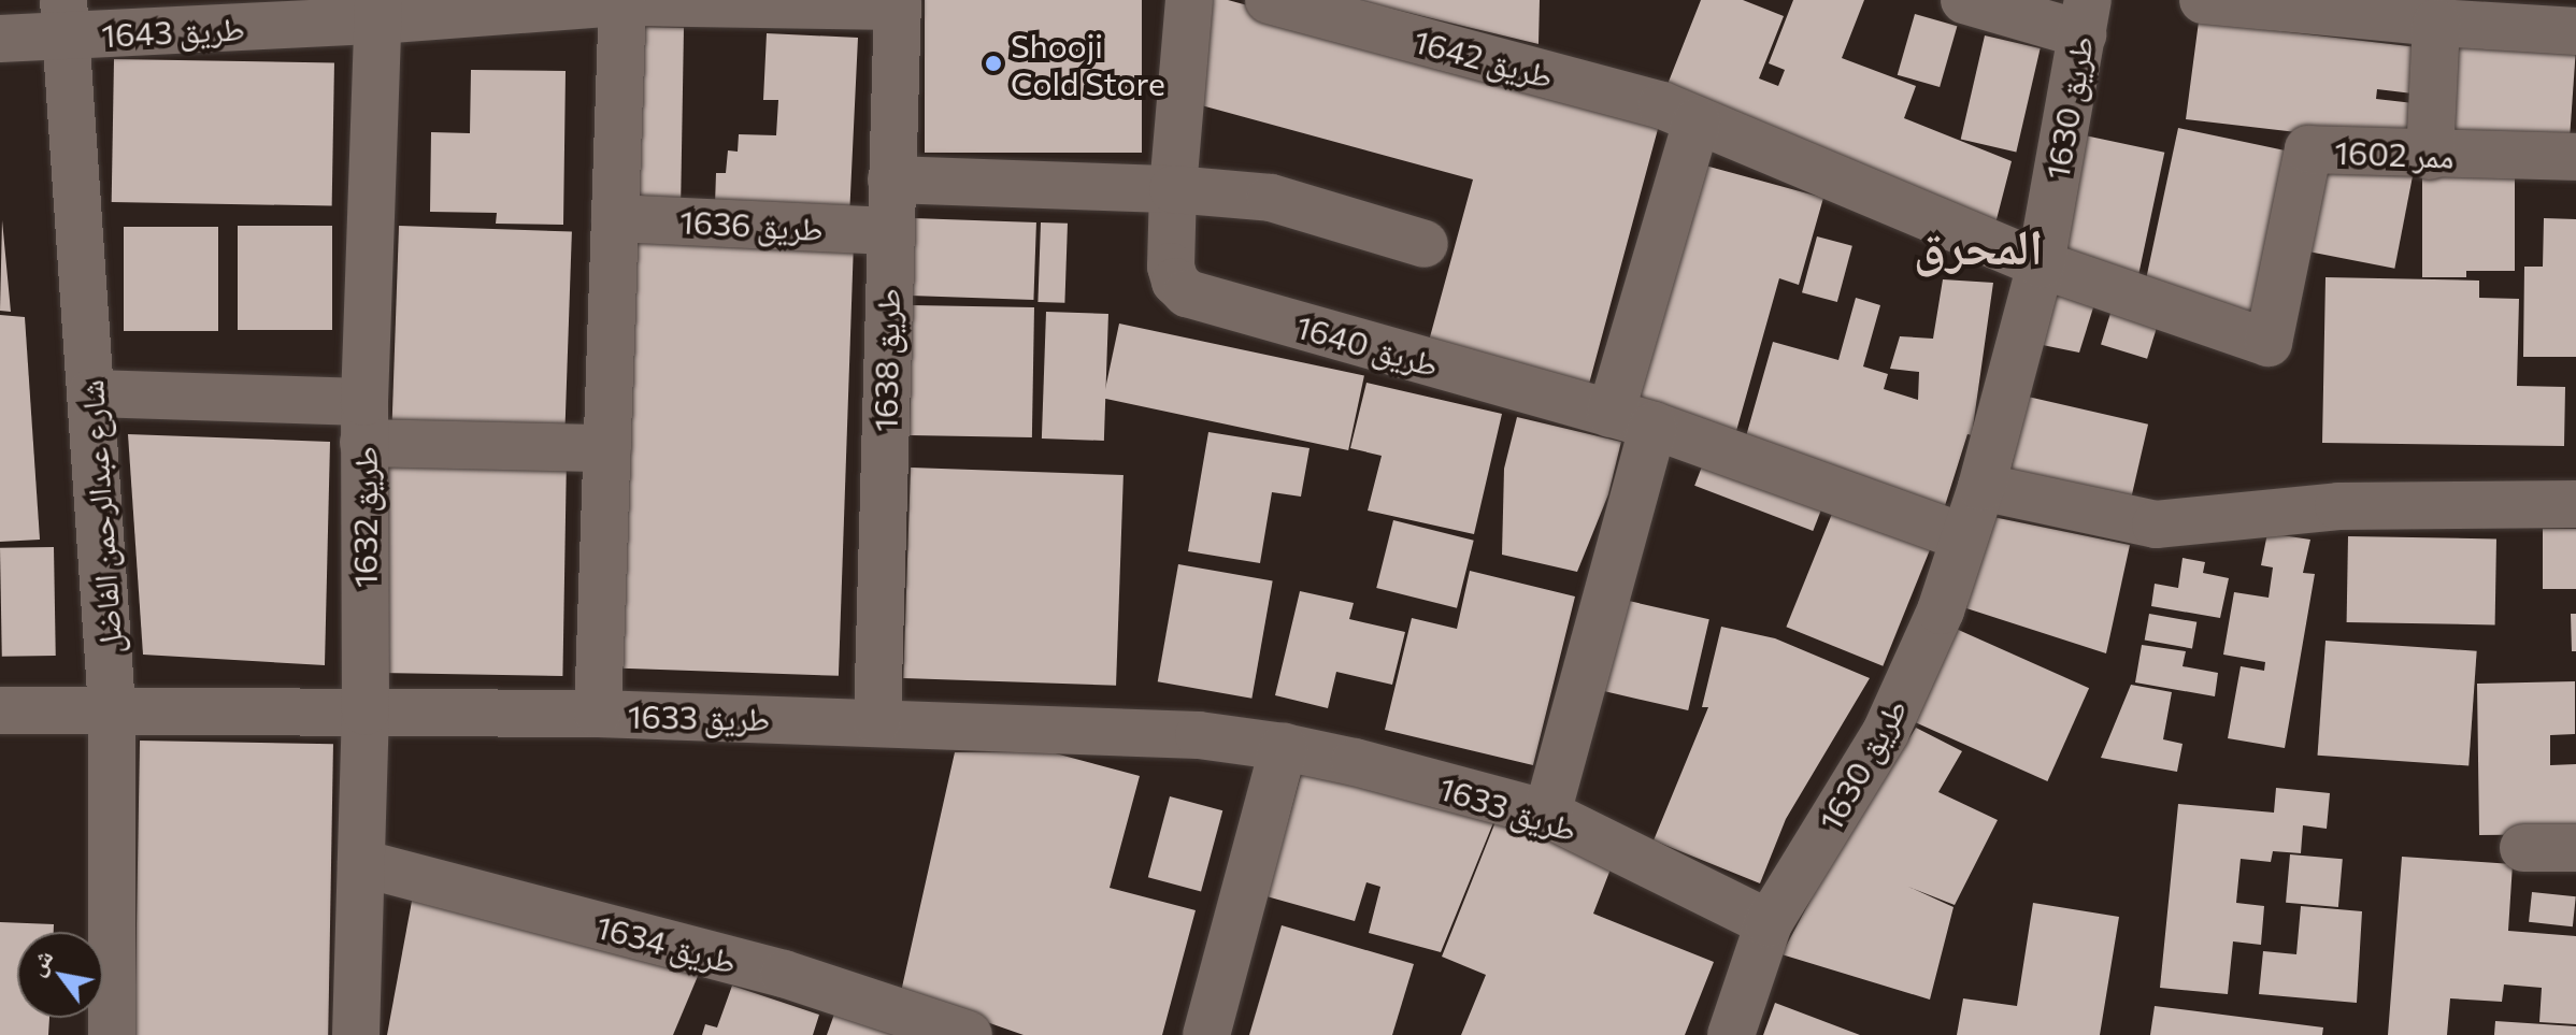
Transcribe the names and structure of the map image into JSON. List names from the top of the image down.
{
  "streets": {
    "street": [
      "طريق 1643",
      "طريق 1642",
      "طريق 1630",
      "ممر 1602",
      "طريق 1636",
      "طريق 1640",
      "طريق 1638",
      "شارع عبدالرحمن الفاضل",
      "طريق 1632",
      "طريق 1633",
      "طريق 1634"
    ]
  },
  "crossings": [
    ["طريق 1643", "طريق 1638"],
    ["طريق 1643", "شارع عبدالرحمن الفاضل"],
    ["طريق 1643", "طريق 1632"],
    ["طريق 1642", "طريق 1630"],
    ["طريق 1642", "ممر 1602"],
    ["طريق 1630", "ممر 1602"],
    ["طريق 1630", "طريق 1640"],
    ["طريق 1630", "طريق 1633"],
    ["طريق 1636", "طريق 1638"],
    ["طريق 1638", "طريق 1633"],
    ["شارع عبدالرحمن الفاضل", "طريق 1633"],
    ["طريق 1632", "طريق 1633"],
    ["طريق 1632", "طريق 1634"]
  ],
  "districts": ["المحرق"],
  "places": ["Shooji Cold Store"],
  "north": "top left"
}
